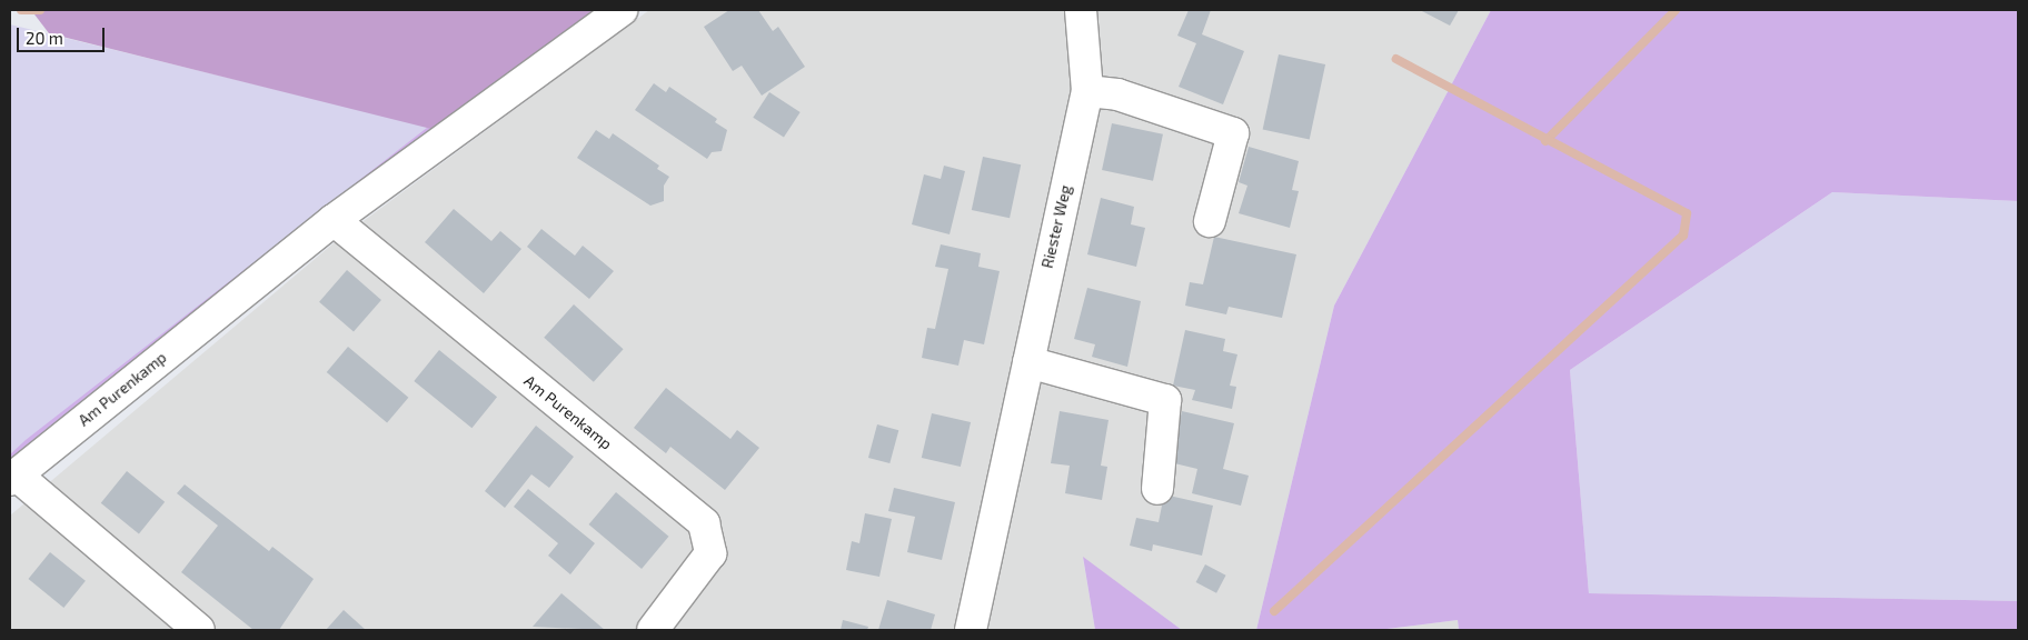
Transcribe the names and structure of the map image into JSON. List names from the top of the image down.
{
  "streets": {
    "street": ["Riester Weg", "Am Purenkamp"]
  },
  "scale_bar": "20 m"
}
